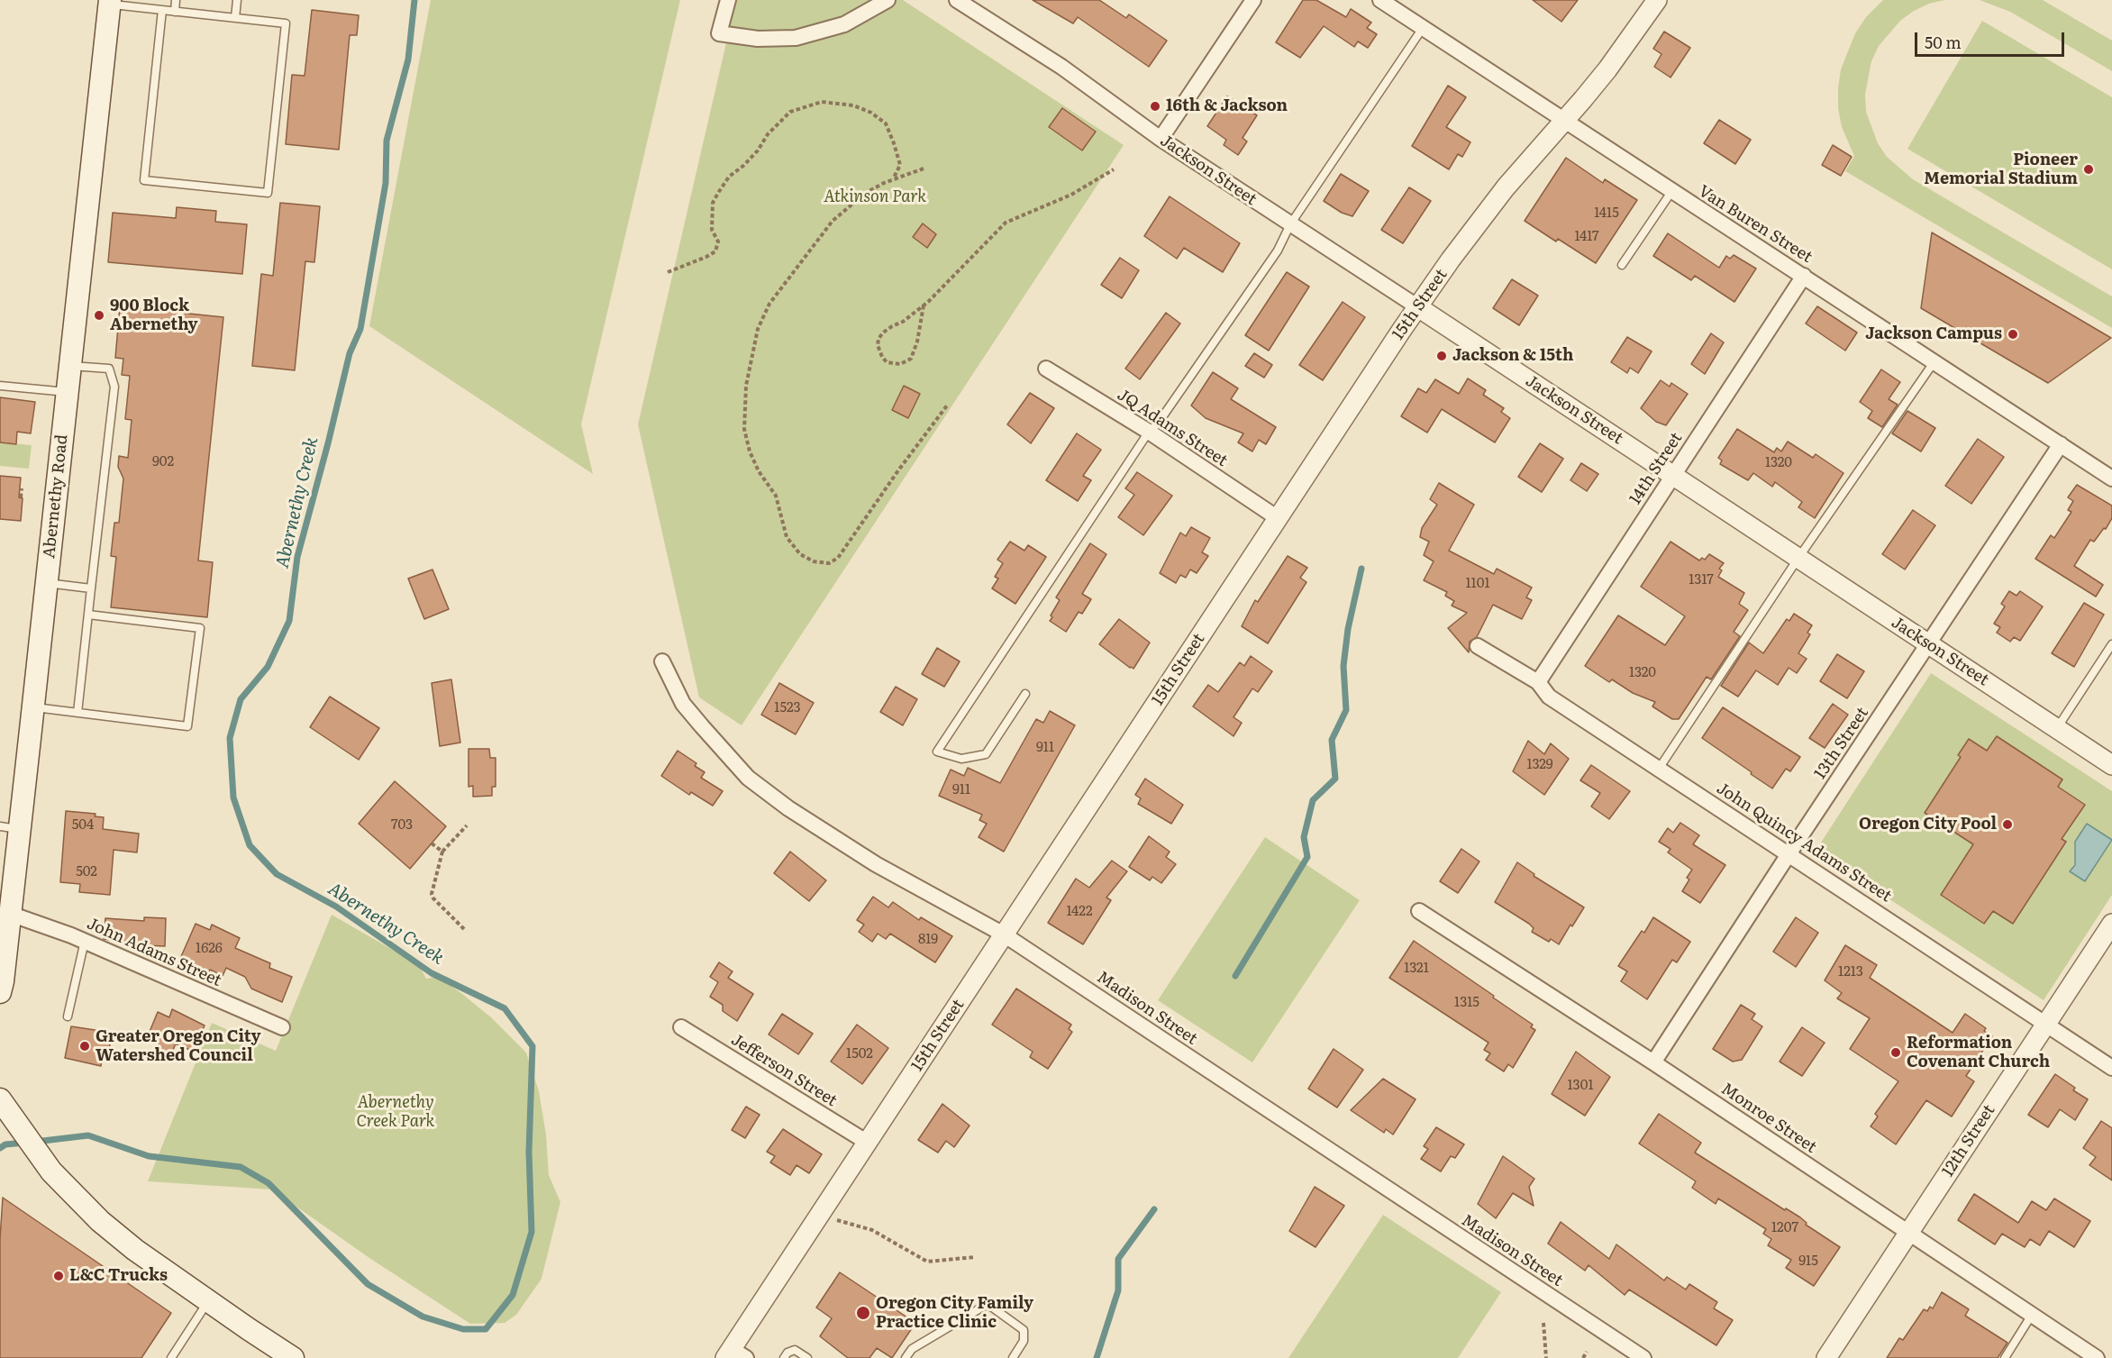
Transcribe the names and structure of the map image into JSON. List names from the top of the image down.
{
  "streets": {
    "main road": ["Abernethy Road"],
    "street": [
      "Jackson Street",
      "Van Buren Street",
      "15th Street",
      "JQ Adams Street",
      "14th Street",
      "13th Street",
      "John Quincy Adams Street",
      "John Adams Street",
      "Madison Street",
      "Jefferson Street",
      "Monroe Street",
      "12th Street"
    ]
  },
  "crossings": [
    ["Jackson Street", "15th Street"],
    ["Jackson Street", "14th Street"],
    ["Jackson Street", "13th Street"],
    ["Van Buren Street", "15th Street"],
    ["Van Buren Street", "14th Street"],
    ["Van Buren Street", "13th Street"],
    ["15th Street", "JQ Adams Street"],
    ["15th Street", "Madison Street"],
    ["15th Street", "Jefferson Street"],
    ["14th Street", "John Quincy Adams Street"],
    ["Abernethy Road", "John Adams Street"],
    ["13th Street", "John Quincy Adams Street"],
    ["13th Street", "Monroe Street"],
    ["John Quincy Adams Street", "12th Street"],
    ["Monroe Street", "12th Street"]
  ],
  "water": ["Abernethy Creek"],
  "parks": ["Atkinson Park", "Abernethy Creek Park"],
  "places": [
    "16th & Jackson",
    "Pioneer Memorial Stadium",
    "900 Block Abernethy",
    "Jackson Campus",
    "Jackson & 15th",
    "Oregon City Pool",
    "Greater Oregon City Watershed Council",
    "Reformation Covenant Church",
    "L&C Trucks",
    "Oregon City Family Practice Clinic"
  ],
  "house_numbers": [
    "1415",
    "1417",
    "902",
    "1320",
    "1317",
    "1101",
    "1320",
    "1523",
    "911",
    "1329",
    "911",
    "504",
    "703",
    "502",
    "1422",
    "819",
    "1626",
    "1321",
    "1213",
    "1315",
    "1502",
    "1301",
    "1207",
    "915"
  ],
  "scale_bar": "50 m"
}
